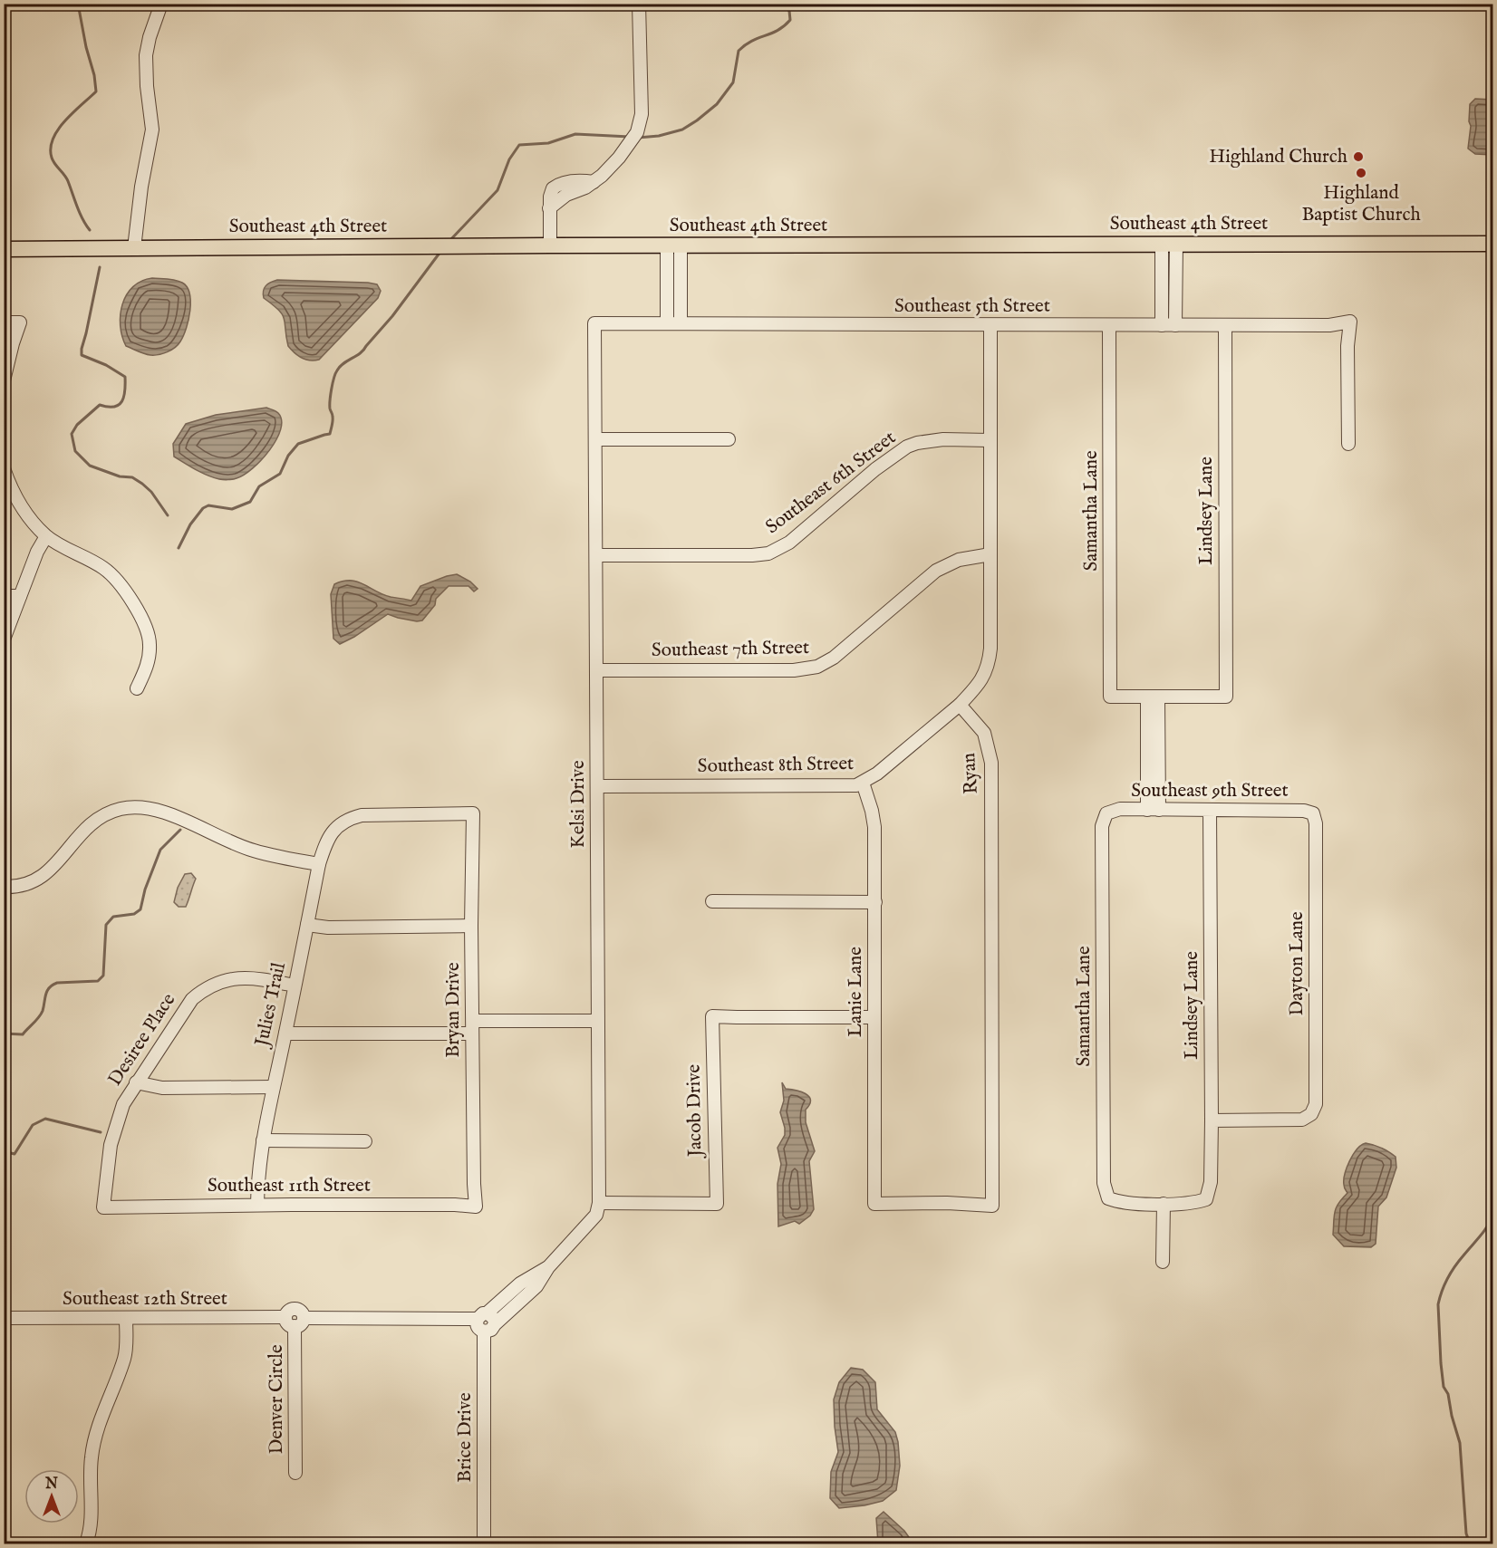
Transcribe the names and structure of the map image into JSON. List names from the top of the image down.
{
  "streets": {
    "main road": ["Southeast 4th Street"],
    "street": [
      "Southeast 5th Street",
      "Southeast 6th Street",
      "Samantha Lane",
      "Lindsey Lane",
      "Southeast 7th Street",
      "Southeast 8th Street",
      "Ryan",
      "Southeast 9th Street",
      "Kelsi Drive",
      "Dayton Lane",
      "Lanie Lane",
      "Julies Trail",
      "Bryan Drive",
      "Desiree Place",
      "Jacob Drive",
      "Southeast 11th Street",
      "Southeast 12th Street",
      "Denver Circle",
      "Brice Drive"
    ]
  },
  "crossings": [
    ["Southeast 5th Street", "Samantha Lane"],
    ["Southeast 5th Street", "Lindsey Lane"],
    ["Southeast 5th Street", "Kelsi Drive"],
    ["Southeast 6th Street", "Kelsi Drive"],
    ["Samantha Lane", "Lindsey Lane"],
    ["Samantha Lane", "Southeast 9th Street"],
    ["Lindsey Lane", "Southeast 9th Street"],
    ["Lindsey Lane", "Dayton Lane"],
    ["Southeast 7th Street", "Kelsi Drive"],
    ["Southeast 8th Street", "Ryan"],
    ["Southeast 8th Street", "Kelsi Drive"],
    ["Southeast 8th Street", "Lanie Lane"],
    ["Ryan", "Lanie Lane"],
    ["Southeast 9th Street", "Dayton Lane"],
    ["Kelsi Drive", "Jacob Drive"],
    ["Kelsi Drive", "Southeast 12th Street"],
    ["Kelsi Drive", "Brice Drive"],
    ["Lanie Lane", "Jacob Drive"],
    ["Julies Trail", "Bryan Drive"],
    ["Julies Trail", "Desiree Place"],
    ["Julies Trail", "Southeast 11th Street"],
    ["Bryan Drive", "Southeast 11th Street"],
    ["Desiree Place", "Southeast 11th Street"],
    ["Southeast 12th Street", "Denver Circle"]
  ],
  "places": ["Highland Church", "Highland Baptist Church"],
  "north": "top"
}
